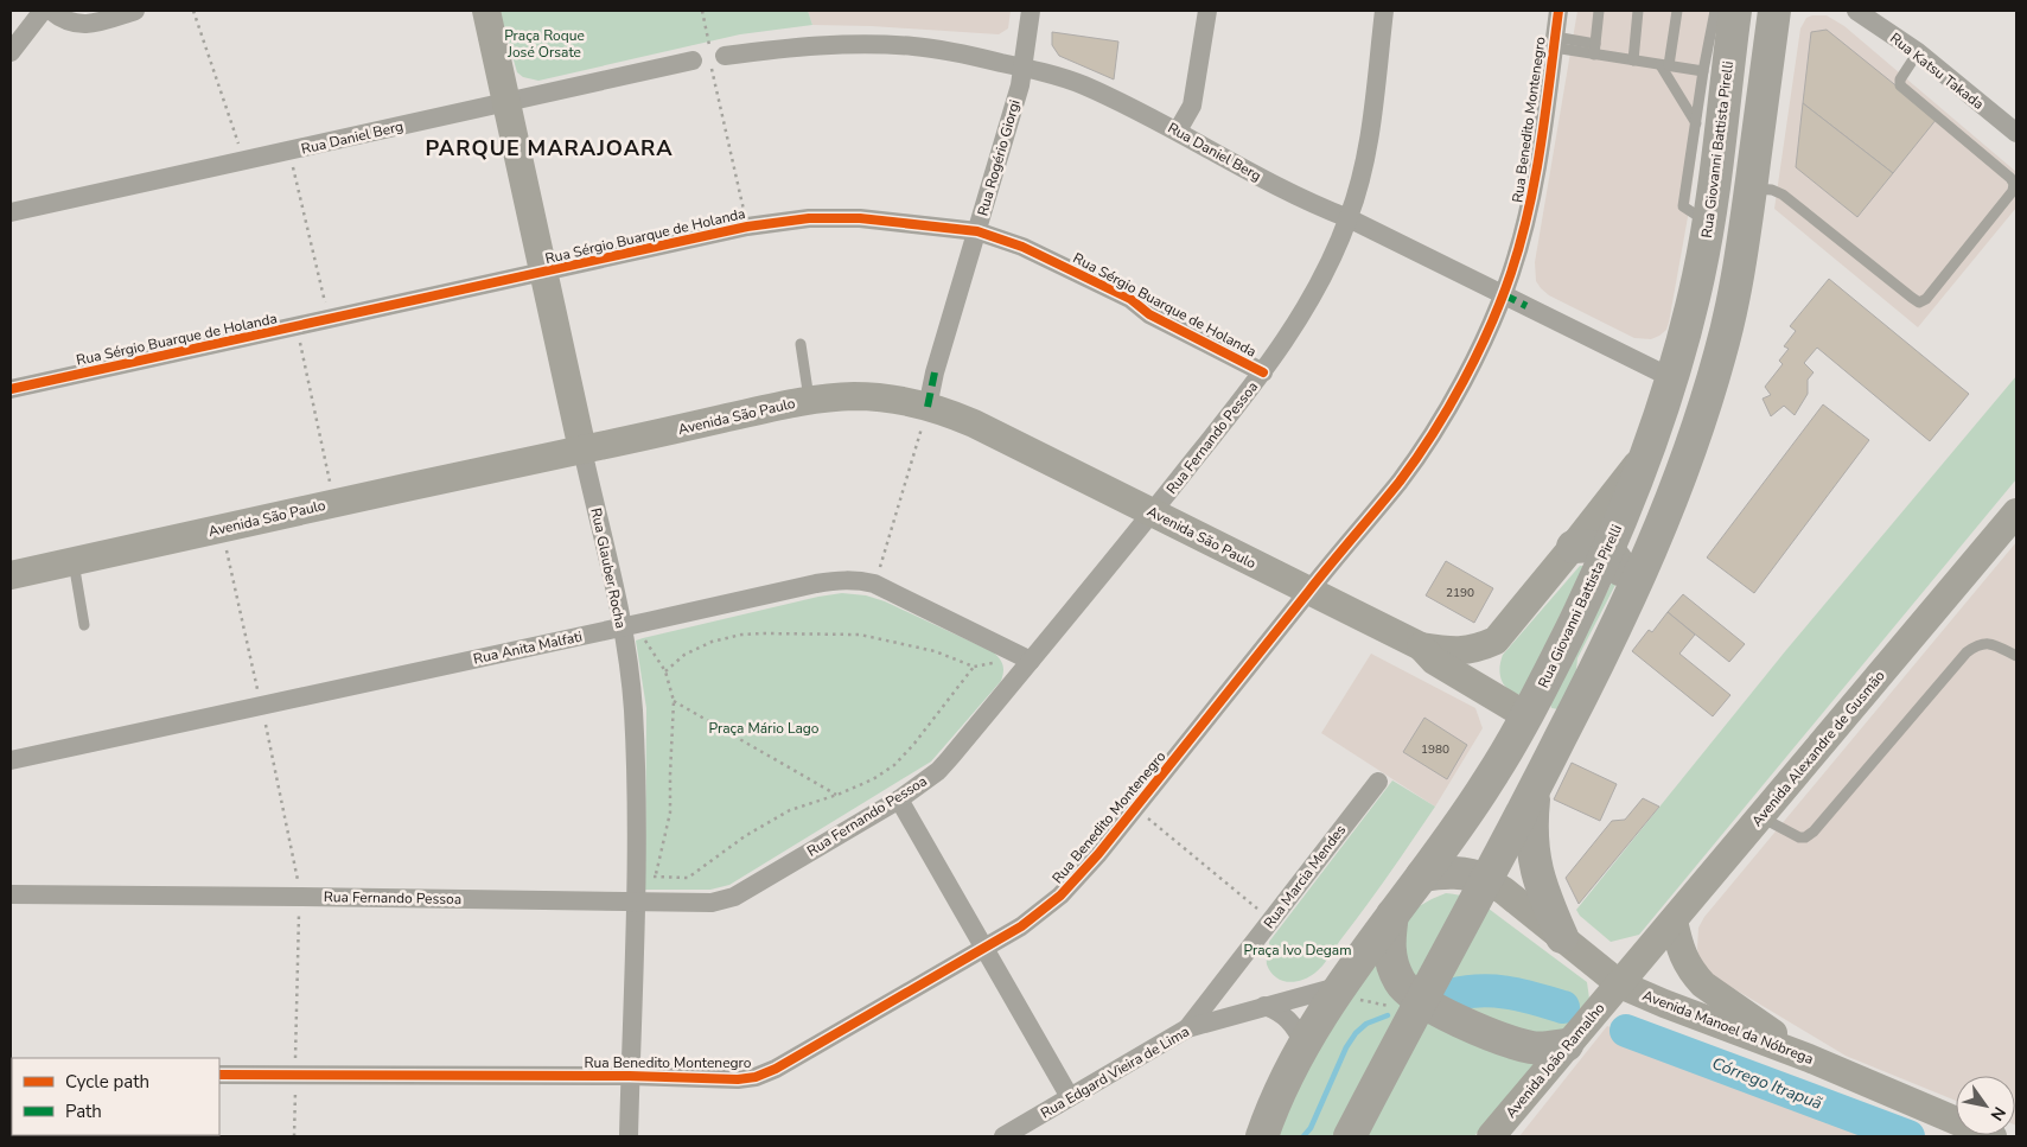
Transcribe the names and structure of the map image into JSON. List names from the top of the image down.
{
  "streets": {
    "highway": ["Rua Giovanni Battista Pirelli"],
    "main road": [
      "Avenida São Paulo",
      "Rua Glauber Rocha",
      "Avenida Alexandre de Gusmão",
      "Avenida Manoel da Nóbrega",
      "Avenida João Ramalho"
    ],
    "street": [
      "Rua Katsu Takada",
      "Rua Benedito Montenegro",
      "Rua Daniel Berg",
      "Rua Rogério Giorgi",
      "Rua Sérgio Buarque de Holanda",
      "Rua Fernando Pessoa",
      "Rua Anita Malfati",
      "Rua Marcia Mendes",
      "Rua Edgard Vieira de Lima"
    ]
  },
  "crossings": [
    ["Rua Benedito Montenegro", "Rua Daniel Berg"],
    ["Rua Benedito Montenegro", "Avenida São Paulo"],
    ["Rua Benedito Montenegro", "Rua Glauber Rocha"],
    ["Rua Daniel Berg", "Rua Giovanni Battista Pirelli"],
    ["Rua Daniel Berg", "Rua Rogério Giorgi"],
    ["Rua Daniel Berg", "Rua Fernando Pessoa"],
    ["Rua Daniel Berg", "Rua Glauber Rocha"],
    ["Rua Giovanni Battista Pirelli", "Avenida São Paulo"],
    ["Rua Giovanni Battista Pirelli", "Rua Edgard Vieira de Lima"],
    ["Rua Rogério Giorgi", "Rua Sérgio Buarque de Holanda"],
    ["Rua Rogério Giorgi", "Avenida São Paulo"],
    ["Rua Sérgio Buarque de Holanda", "Rua Fernando Pessoa"],
    ["Rua Sérgio Buarque de Holanda", "Rua Glauber Rocha"],
    ["Avenida São Paulo", "Rua Fernando Pessoa"],
    ["Avenida São Paulo", "Rua Glauber Rocha"],
    ["Rua Fernando Pessoa", "Rua Glauber Rocha"],
    ["Rua Fernando Pessoa", "Rua Anita Malfati"],
    ["Rua Glauber Rocha", "Rua Anita Malfati"],
    ["Avenida Alexandre de Gusmão", "Avenida Manoel da Nóbrega"],
    ["Avenida Alexandre de Gusmão", "Avenida João Ramalho"],
    ["Rua Marcia Mendes", "Rua Edgard Vieira de Lima"],
    ["Avenida Manoel da Nóbrega", "Avenida João Ramalho"]
  ],
  "districts": ["PARQUE MARAJOARA"],
  "water": ["Córrego Itrapuã"],
  "parks": ["Praça Roque José Orsate", "Praça Mário Lago", "Praça Ivo Degam"],
  "house_numbers": ["2190", "1980"],
  "legend": ["Cycle path", "Path"],
  "north": "bottom right"
}
